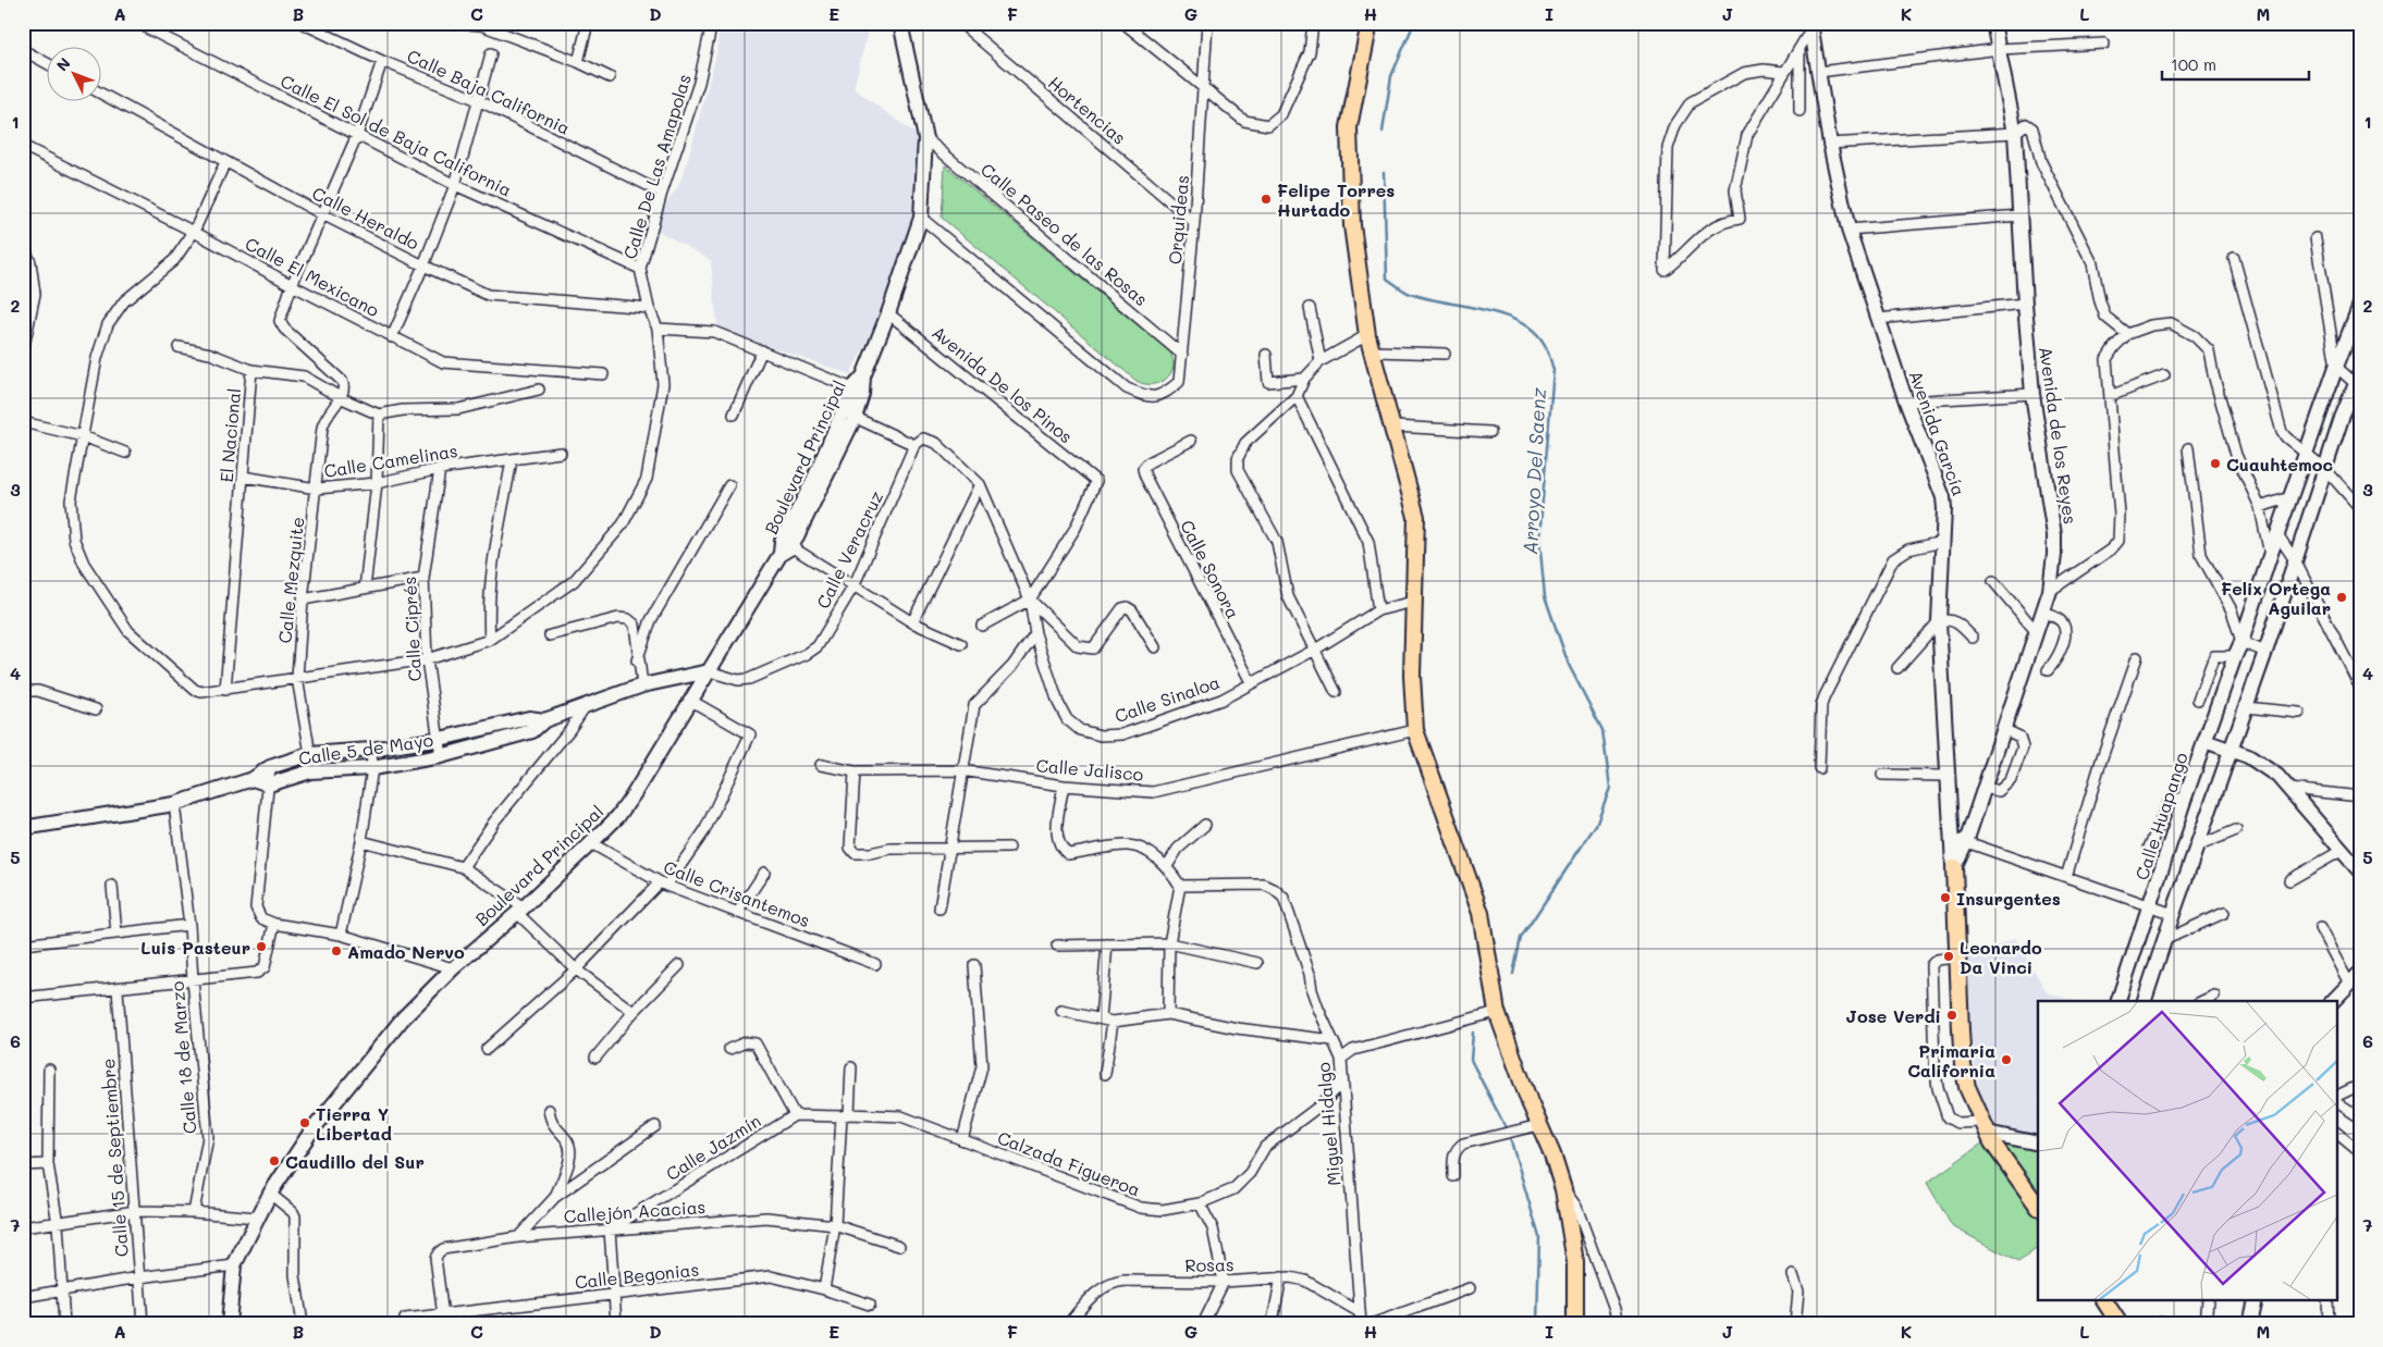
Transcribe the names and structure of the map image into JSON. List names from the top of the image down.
{
  "streets": {
    "main road": [
      "Avenida García",
      "Avenida de los Reyes",
      "Boulevard Principal",
      "Calle 5 de Mayo",
      "Calle Huapango"
    ],
    "street": [
      "Calle Baja California",
      "Hortencias",
      "Calle El Sol de Baja California",
      "Calle De Las Amapolas",
      "Calle Heraldo",
      "Orquideas",
      "Calle Paseo de las Rosas",
      "Calle El Mexicano",
      "Avenida De los Pinos",
      "El Nacional",
      "Calle Camelinas",
      "Calle Veracruz",
      "Calle Sonora",
      "Calle Mezquite",
      "Calle Ciprés",
      "Calle Sinaloa",
      "Calle Jalisco",
      "Calle Crisantemos",
      "Calle 18 de Marzo",
      "Miguel Hidalgo",
      "Calle Jazmín",
      "Calle 15 de Septiembre",
      "Calzada Figueroa",
      "Callejón Acacias",
      "Rosas",
      "Calle Begonias"
    ]
  },
  "crossings": [
    ["Calle Baja California", "Calle De Las Amapolas"],
    ["Hortencias", "Orquideas"],
    ["Calle El Sol de Baja California", "Calle De Las Amapolas"],
    ["Calle De Las Amapolas", "Calle Heraldo"],
    ["Calle De Las Amapolas", "Calle El Mexicano"],
    ["Calle De Las Amapolas", "El Nacional"],
    ["Calle De Las Amapolas", "Calle Mezquite"],
    ["Calle De Las Amapolas", "Calle Ciprés"],
    ["Orquideas", "Calle Paseo de las Rosas"],
    ["Orquideas", "Boulevard Principal"],
    ["Calle Paseo de las Rosas", "Boulevard Principal"],
    ["Avenida De los Pinos", "Boulevard Principal"],
    ["Avenida De los Pinos", "Calle Sinaloa"],
    ["El Nacional", "Calle Camelinas"],
    ["El Nacional", "Calle Mezquite"],
    ["Boulevard Principal", "Calle Veracruz"],
    ["Boulevard Principal", "Calle 5 de Mayo"],
    ["Boulevard Principal", "Calle Crisantemos"],
    ["Calle Camelinas", "Calle Mezquite"],
    ["Calle Camelinas", "Calle Ciprés"],
    ["Calle Veracruz", "Calle 5 de Mayo"],
    ["Calle Sonora", "Calle Sinaloa"],
    ["Calle Mezquite", "Calle 5 de Mayo"],
    ["Calle Ciprés", "Calle 5 de Mayo"],
    ["Calle 5 de Mayo", "Calle 18 de Marzo"],
    ["Miguel Hidalgo", "Calzada Figueroa"],
    ["Miguel Hidalgo", "Rosas"],
    ["Calle Jazmín", "Callejón Acacias"],
    ["Callejón Acacias", "Calle Begonias"]
  ],
  "water": ["Arroyo Del Saenz"],
  "places": [
    "Felipe Torres Hurtado",
    "Cuauhtemoc",
    "Felix Ortega Aguilar",
    "Insurgentes",
    "Luis Pasteur",
    "Amado Nervo",
    "Leonardo Da Vinci",
    "Jose Verdi",
    "Primaria California",
    "Tierra Y Libertad",
    "Caudillo del Sur"
  ],
  "scale_bar": "100 m",
  "north": "top left",
  "grid": {
    "columns": [
      "A",
      "B",
      "C",
      "D",
      "E",
      "F",
      "G",
      "H",
      "I",
      "J",
      "K",
      "L",
      "M"
    ],
    "rows": [
      "1",
      "2",
      "3",
      "4",
      "5",
      "6",
      "7"
    ]
  }
}
